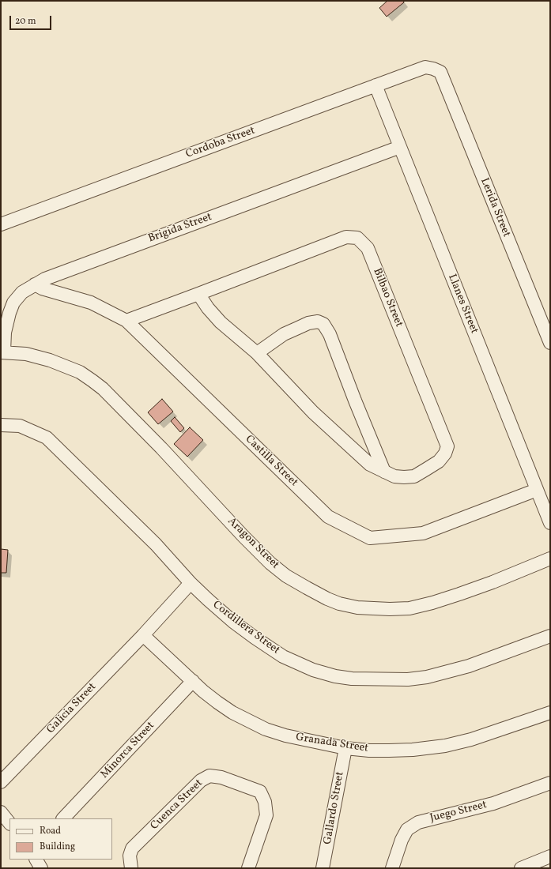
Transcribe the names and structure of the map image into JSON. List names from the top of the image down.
{
  "streets": {
    "street": [
      "Cordoba Street",
      "Lerida Street",
      "Brigida Street",
      "Bilbao Street",
      "Llanes Street",
      "Castilla Street",
      "Aragon Street",
      "Cordillera Street",
      "Galicia Street",
      "Granada Street",
      "Minorca Street",
      "Cuenca Street",
      "Gallardo Street",
      "Juego Street"
    ]
  },
  "crossings": [
    ["Cordoba Street", "Lerida Street"],
    ["Cordoba Street", "Llanes Street"],
    ["Brigida Street", "Llanes Street"],
    ["Brigida Street", "Castilla Street"],
    ["Brigida Street", "Aragon Street"],
    ["Bilbao Street", "Castilla Street"],
    ["Llanes Street", "Castilla Street"],
    ["Cordillera Street", "Galicia Street"],
    ["Galicia Street", "Granada Street"],
    ["Granada Street", "Minorca Street"],
    ["Granada Street", "Gallardo Street"]
  ],
  "legend": ["Road", "Building"],
  "scale_bar": "20 m"
}
